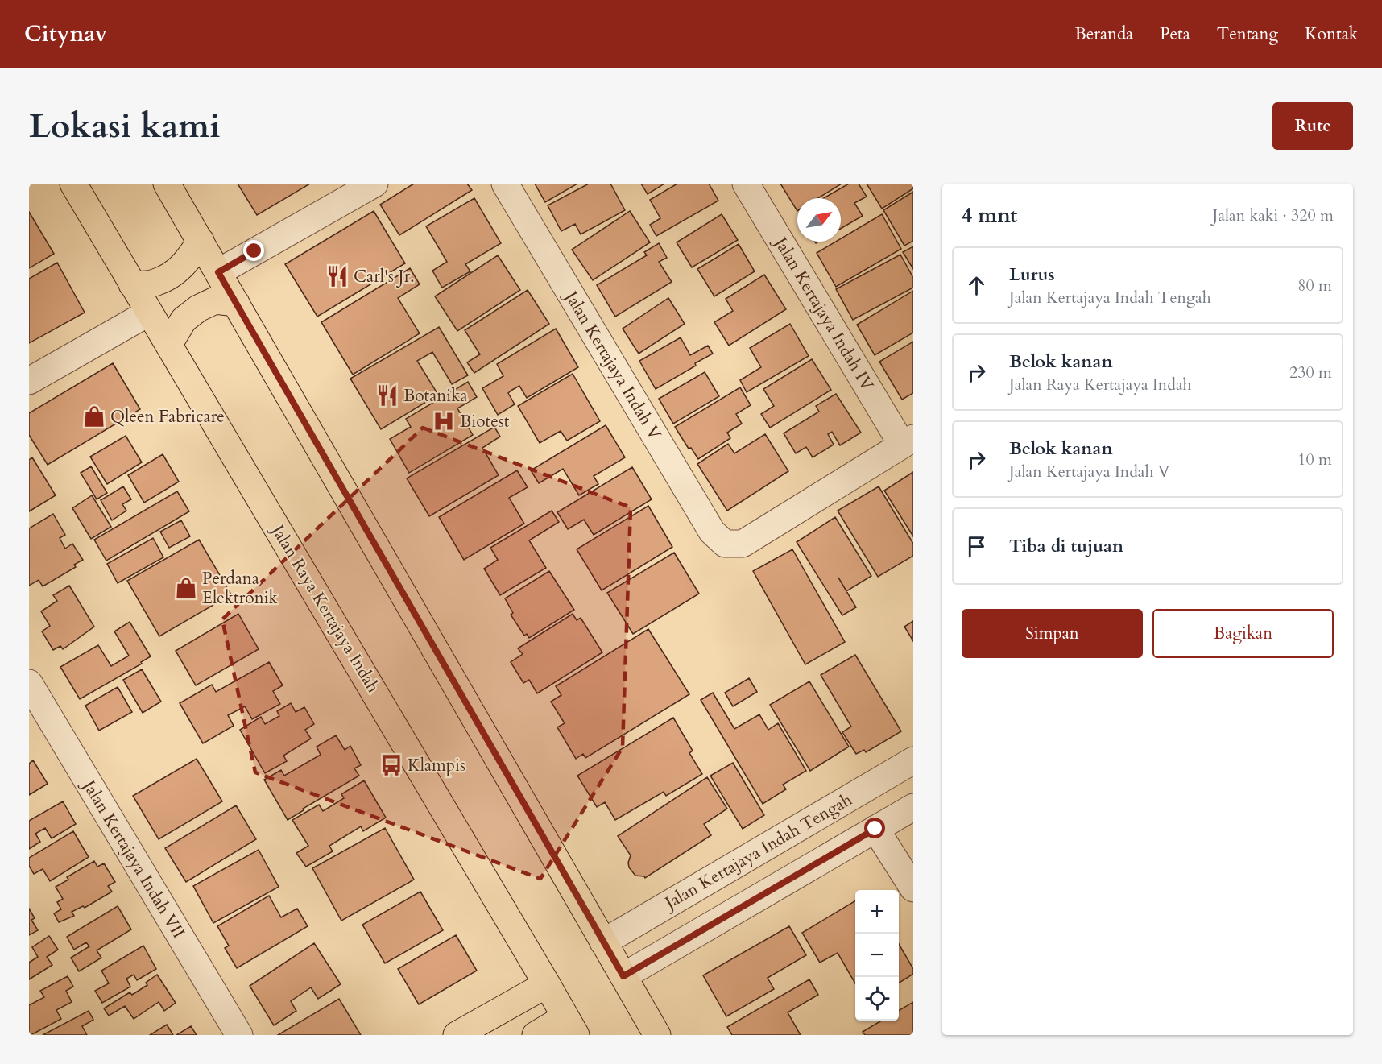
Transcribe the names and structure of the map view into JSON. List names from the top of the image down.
{
  "streets": {
    "main road": ["Jalan Raya Kertajaya Indah"],
    "street": [
      "Jalan Kertajaya Indah IV",
      "Jalan Kertajaya Indah V",
      "Jalan Kertajaya Indah Tengah",
      "Jalan Kertajaya Indah VII"
    ]
  },
  "crossings": [
    ["Jalan Kertajaya Indah IV", "Jalan Kertajaya Indah V"]
  ],
  "places": {
    "restaurant": ["Carl's Jr.", "Botanika"],
    "shop": ["Qleen Fabricare", "Perdana Elektronik"],
    "hospital": ["Biotest"],
    "bus stop": ["Klampis"]
  },
  "north": "top right",
  "page": {
    "header": "Citynav",
    "nav": [
      "Beranda",
      "Peta",
      "Tentang",
      "Kontak"
    ],
    "buttons": [
      "Rute",
      ["Simpan", "Bagikan"]
    ],
    "title": "Lokasi kami",
    "heading": ["4 mnt", "Jalan kaki · 320 m"],
    "list": [
      ["Lurus", "Jalan Kertajaya Indah Tengah", "80 m"],
      ["Belok kanan", "Jalan Raya Kertajaya Indah", "230 m"],
      ["Belok kanan", "Jalan Kertajaya Indah V", "10 m"],
      "Tiba di tujuan"
    ],
    "map_buttons": ["+", "−"]
  }
}
